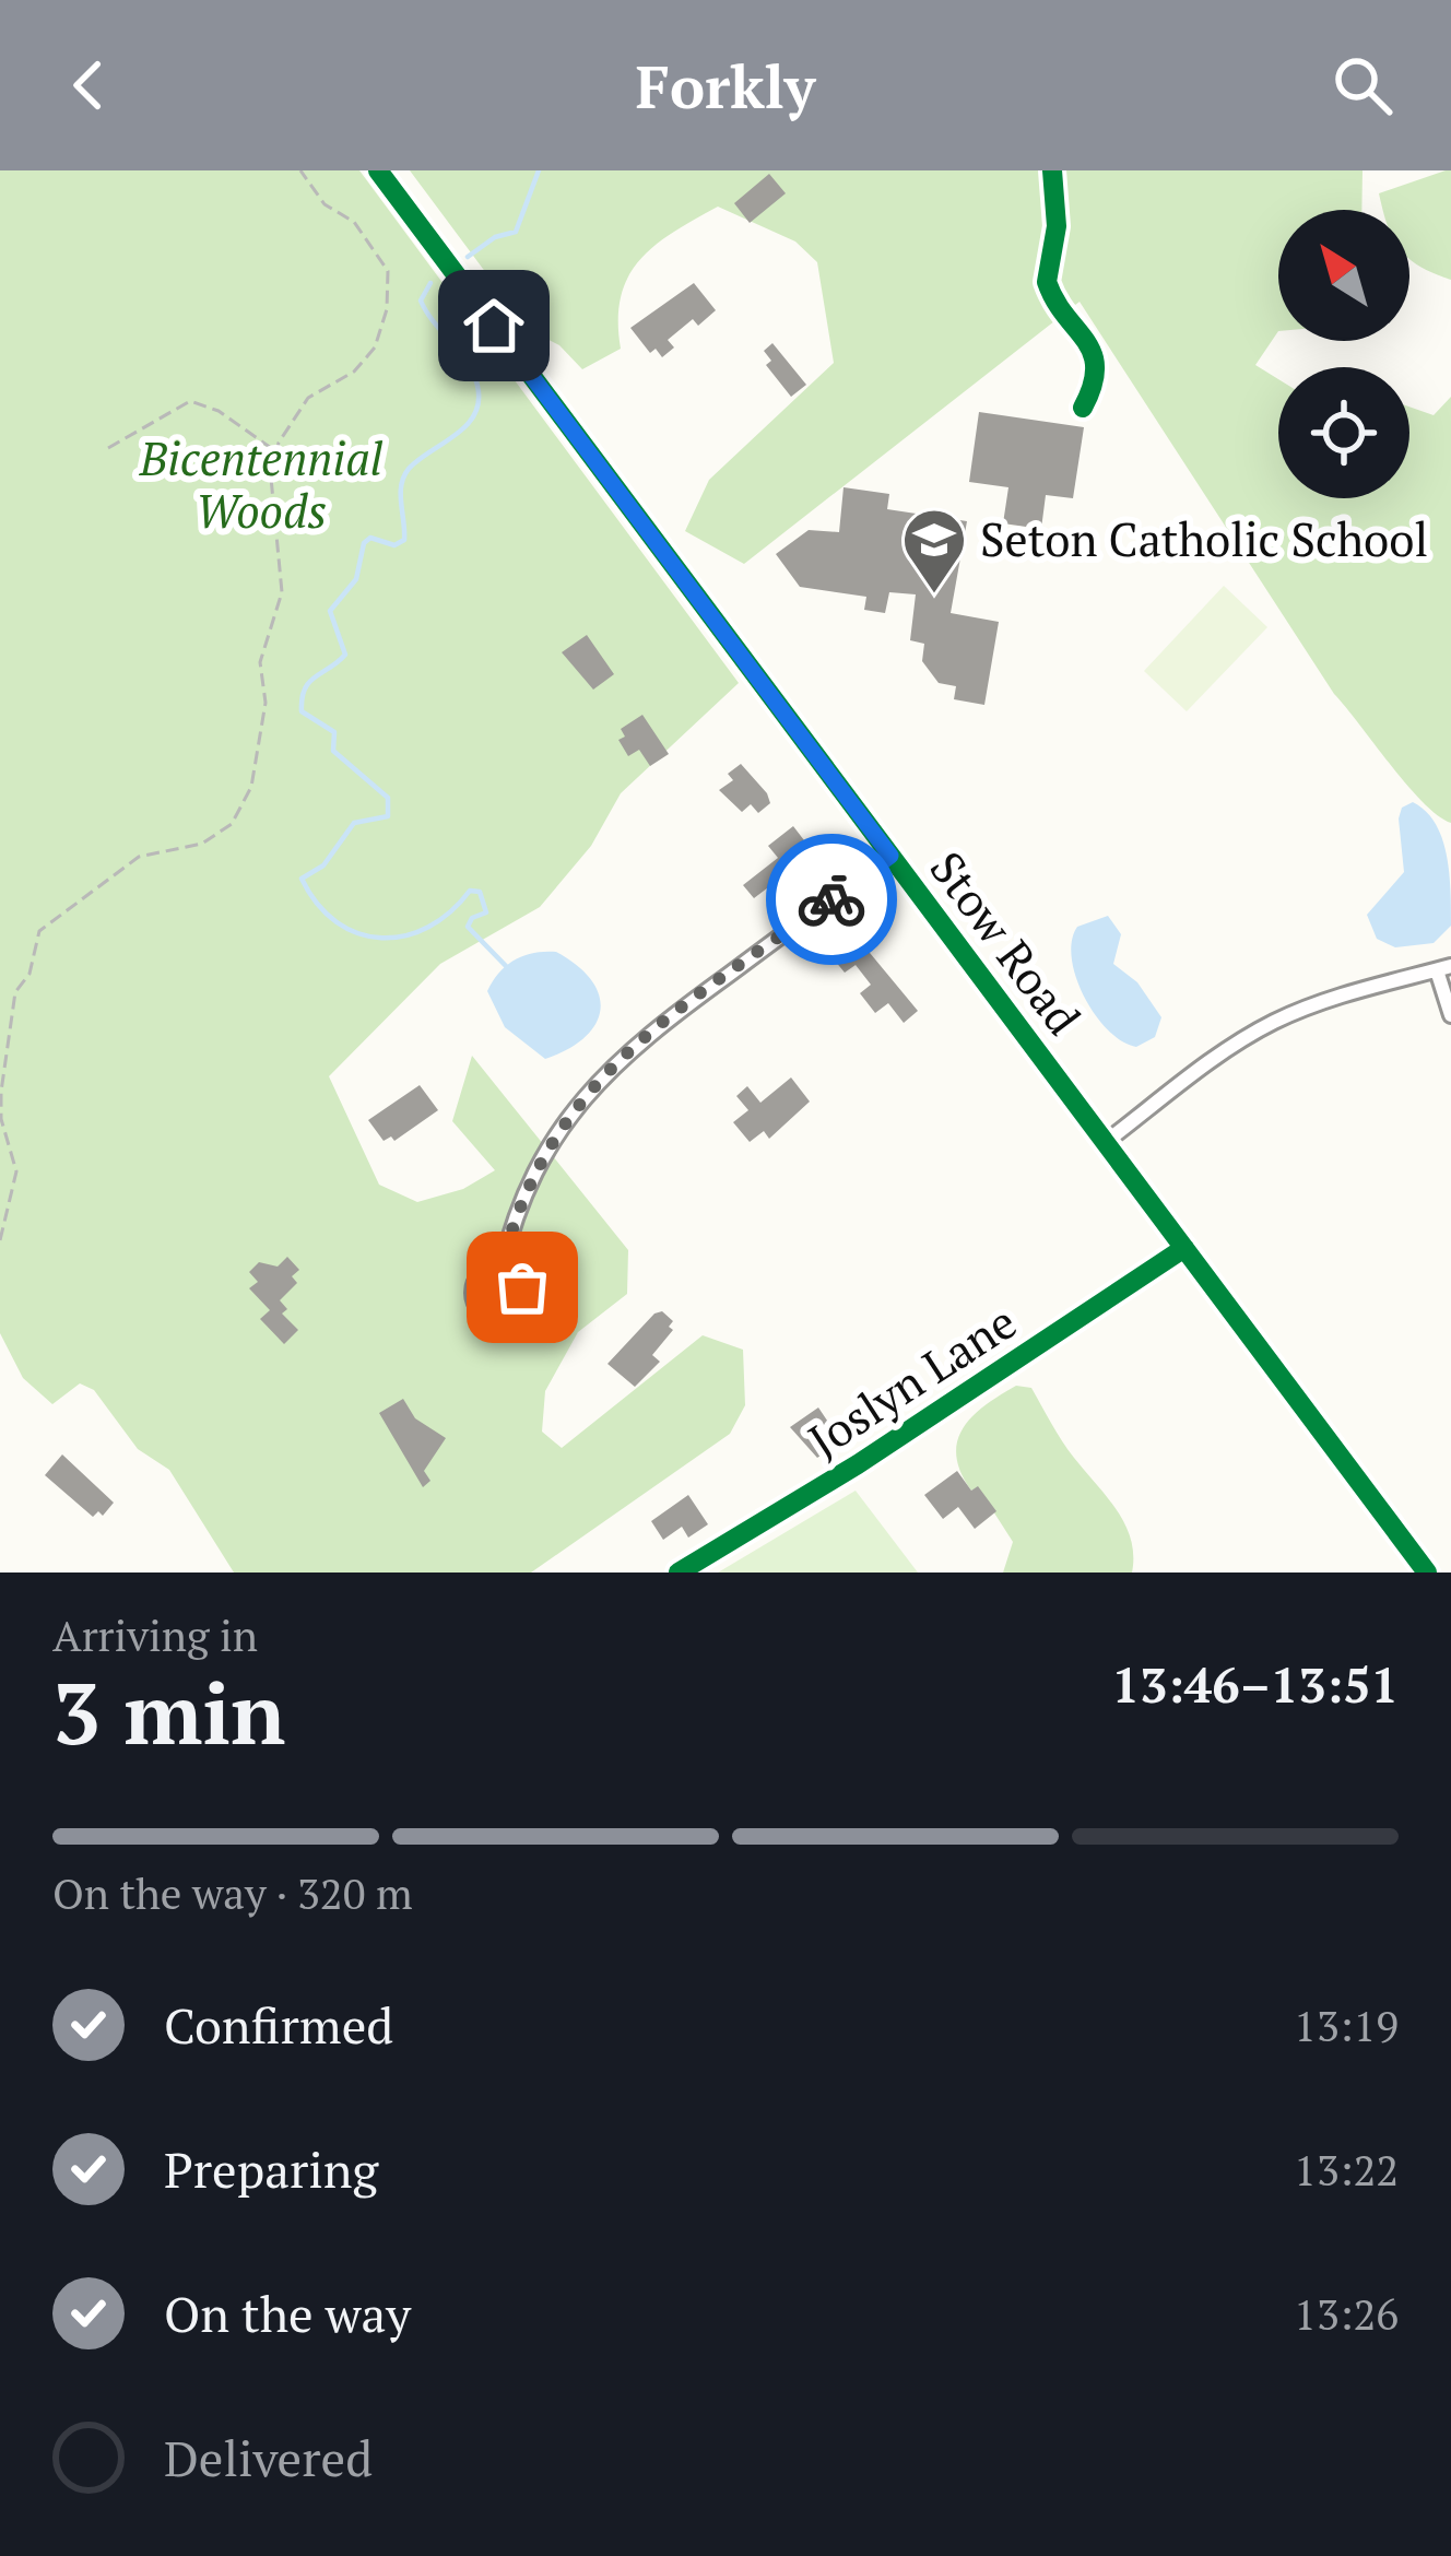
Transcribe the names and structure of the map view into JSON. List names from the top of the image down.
{
  "streets": {
    "street": ["Stow Road", "Joslyn Lane"]
  },
  "crossings": [
    ["Stow Road", "Joslyn Lane"]
  ],
  "parks": ["Bicentennial Woods"],
  "places": {
    "school or university": ["Seton Catholic School"]
  },
  "north": "top left",
  "page": {
    "header": "Forkly",
    "heading": ["3 min", "Arriving in", "13:46–13:51"],
    "bar": "On the way · 320 m",
    "list": [
      ["Confirmed", "13:19"],
      ["Preparing", "13:22"],
      ["On the way", "13:26"],
      "Delivered"
    ]
  }
}
